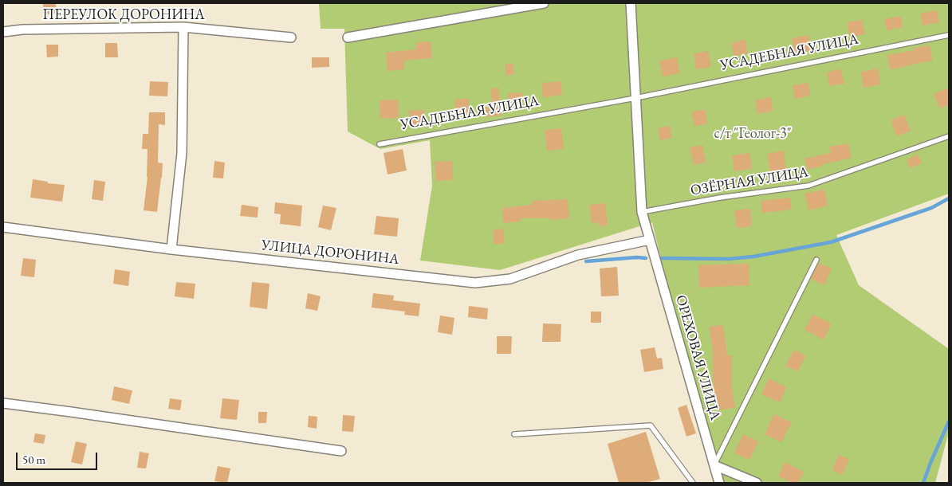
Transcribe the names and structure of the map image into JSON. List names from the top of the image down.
{
  "streets": {
    "street": ["ПЕРЕУЛОК ДОРОНИНА", "УЛИЦА ДОРОНИНА", "ОРЕХОВАЯ УЛИЦА"],
    "lane": ["УСАДЕБНАЯ УЛИЦА", "ОЗЁРНАЯ УЛИЦА"]
  },
  "crossings": [
    ["УЛИЦА ДОРОНИНА", "ОРЕХОВАЯ УЛИЦА"]
  ],
  "parks": ["с/т \"Геолог-3\""],
  "scale_bar": "50 m"
}
